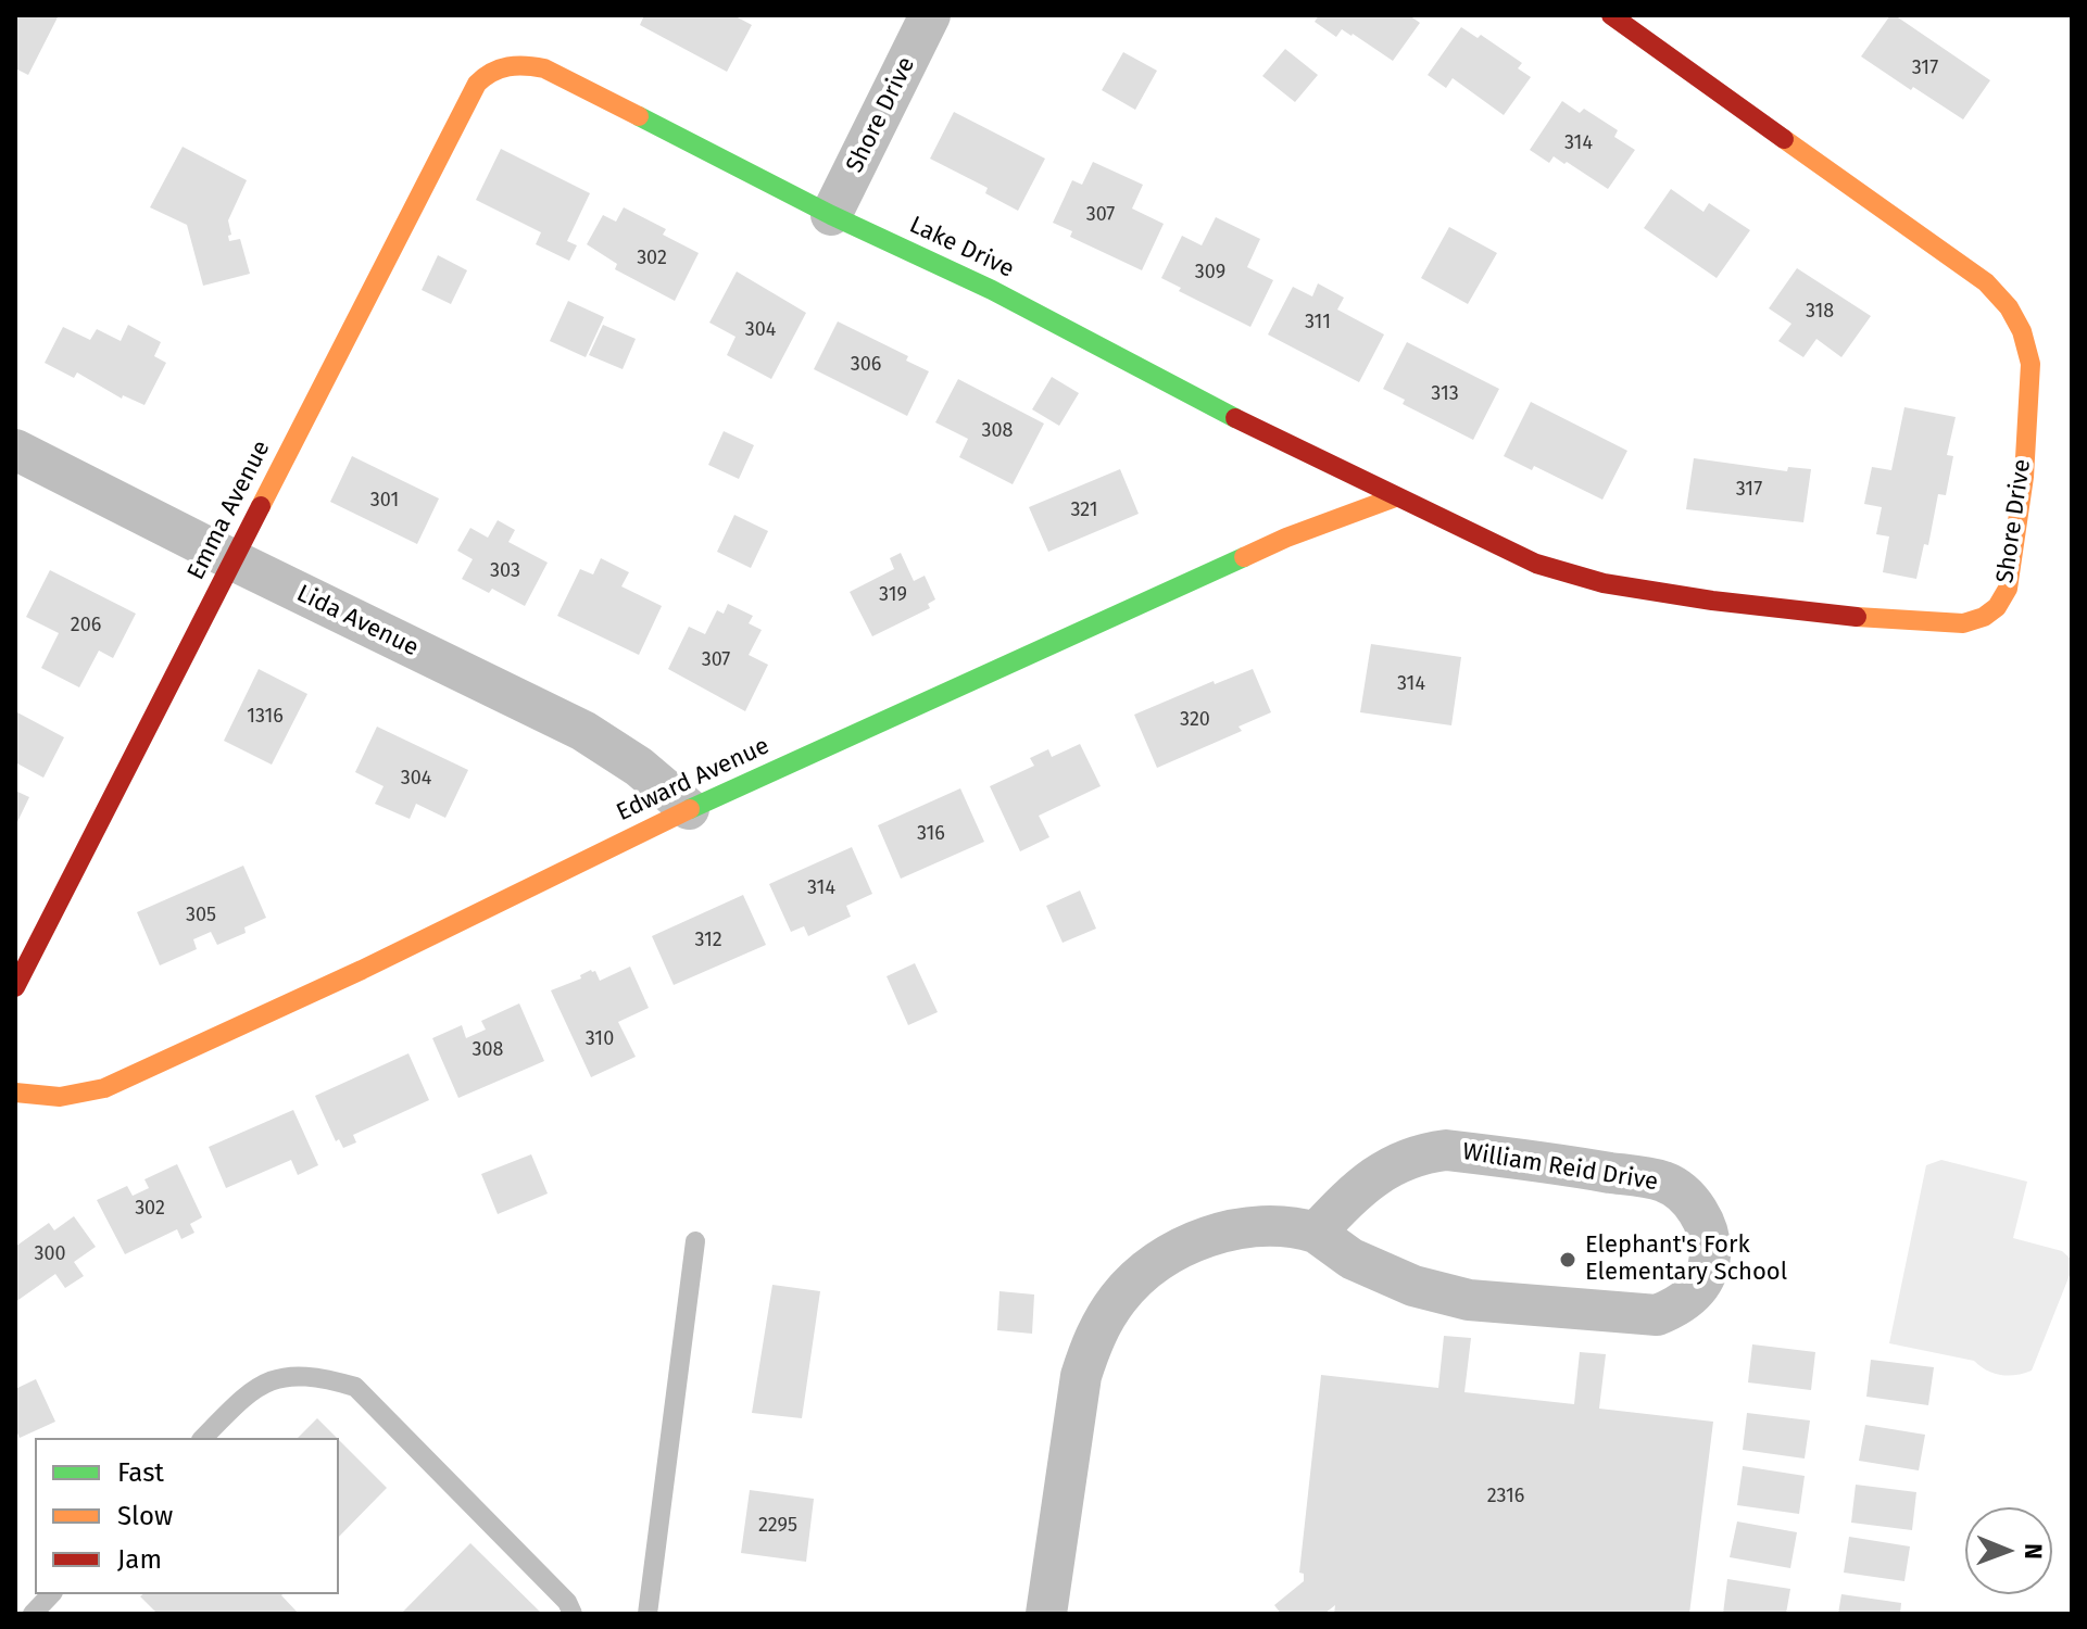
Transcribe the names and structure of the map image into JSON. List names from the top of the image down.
{
  "streets": {
    "street": [
      "Shore Drive",
      "Lake Drive",
      "Emma Avenue",
      "Lida Avenue",
      "Edward Avenue",
      "William Reid Drive"
    ]
  },
  "crossings": [
    ["Shore Drive", "Lake Drive"],
    ["Shore Drive", "Edward Avenue"],
    ["Lake Drive", "Emma Avenue"],
    ["Lake Drive", "Edward Avenue"],
    ["Emma Avenue", "Lida Avenue"],
    ["Lida Avenue", "Edward Avenue"]
  ],
  "places": ["Elephant's Fork Elementary School"],
  "house_numbers": [
    "317",
    "314",
    "307",
    "302",
    "309",
    "318",
    "311",
    "304",
    "306",
    "313",
    "308",
    "317",
    "301",
    "321",
    "303",
    "319",
    "206",
    "307",
    "314",
    "1316",
    "320",
    "304",
    "316",
    "314",
    "305",
    "312",
    "310",
    "308",
    "302",
    "300",
    "2316",
    "2295"
  ],
  "legend": ["Fast", "Slow", "Jam"],
  "north": "right"
}
